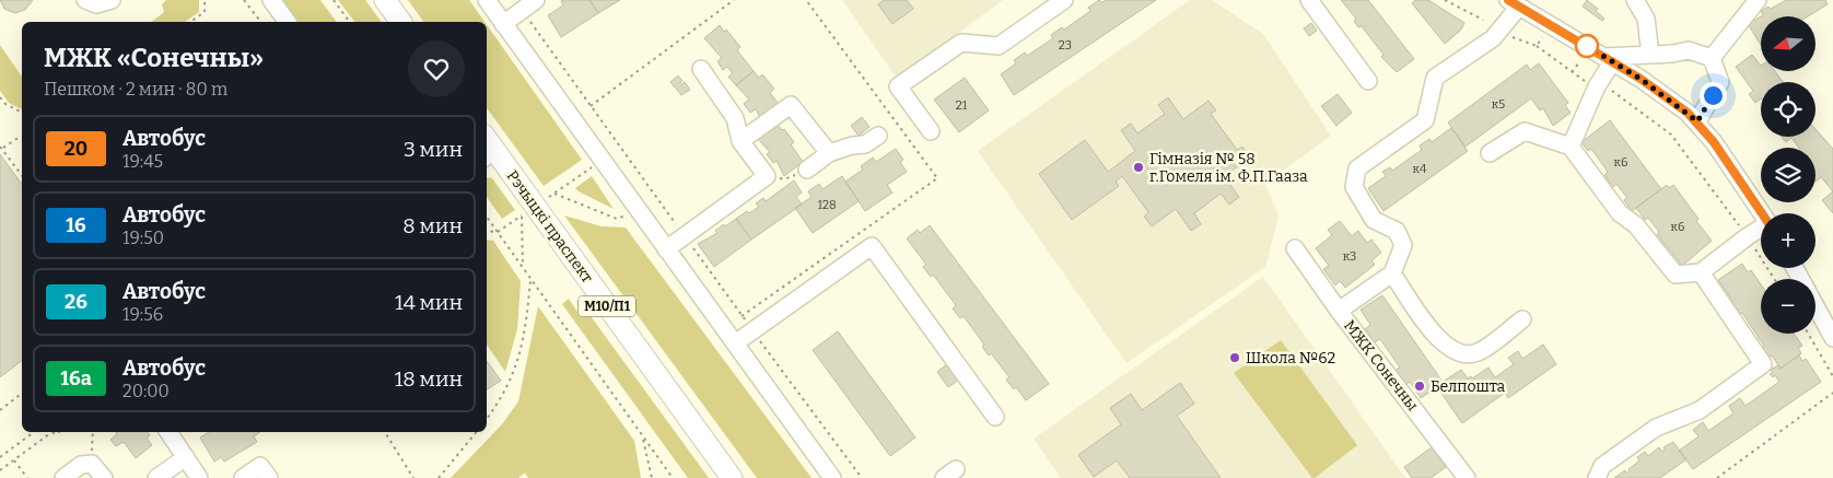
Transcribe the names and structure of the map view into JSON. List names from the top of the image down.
{
  "streets": {
    "main road": ["Рэчыцкі праспект", "М10/П1"],
    "street": ["МЖК Сонечны"]
  },
  "places": ["Гімназія № 58 г.Гомеля ім. Ф.П.Гааза", "Школа №62", "Белпошта"],
  "lines": ["bus line 20"],
  "house_numbers": [
    "23",
    "к5",
    "21",
    "к6",
    "к4",
    "128",
    "к6",
    "к3"
  ],
  "north": "left",
  "page": {
    "map_buttons": ["+", "−"],
    "heading": ["МЖК «Сонечны»", "Пешком · 2 мин · 80 m"],
    "list": [
      {
        "mark": "20",
        "name": "Автобус",
        "note": "19:45",
        "value": "3 мин"
      },
      {
        "mark": "16",
        "name": "Автобус",
        "note": "19:50",
        "value": "8 мин"
      },
      {
        "mark": "26",
        "name": "Автобус",
        "note": "19:56",
        "value": "14 мин"
      },
      {
        "mark": "16а",
        "name": "Автобус",
        "note": "20:00",
        "value": "18 мин"
      }
    ]
  }
}
